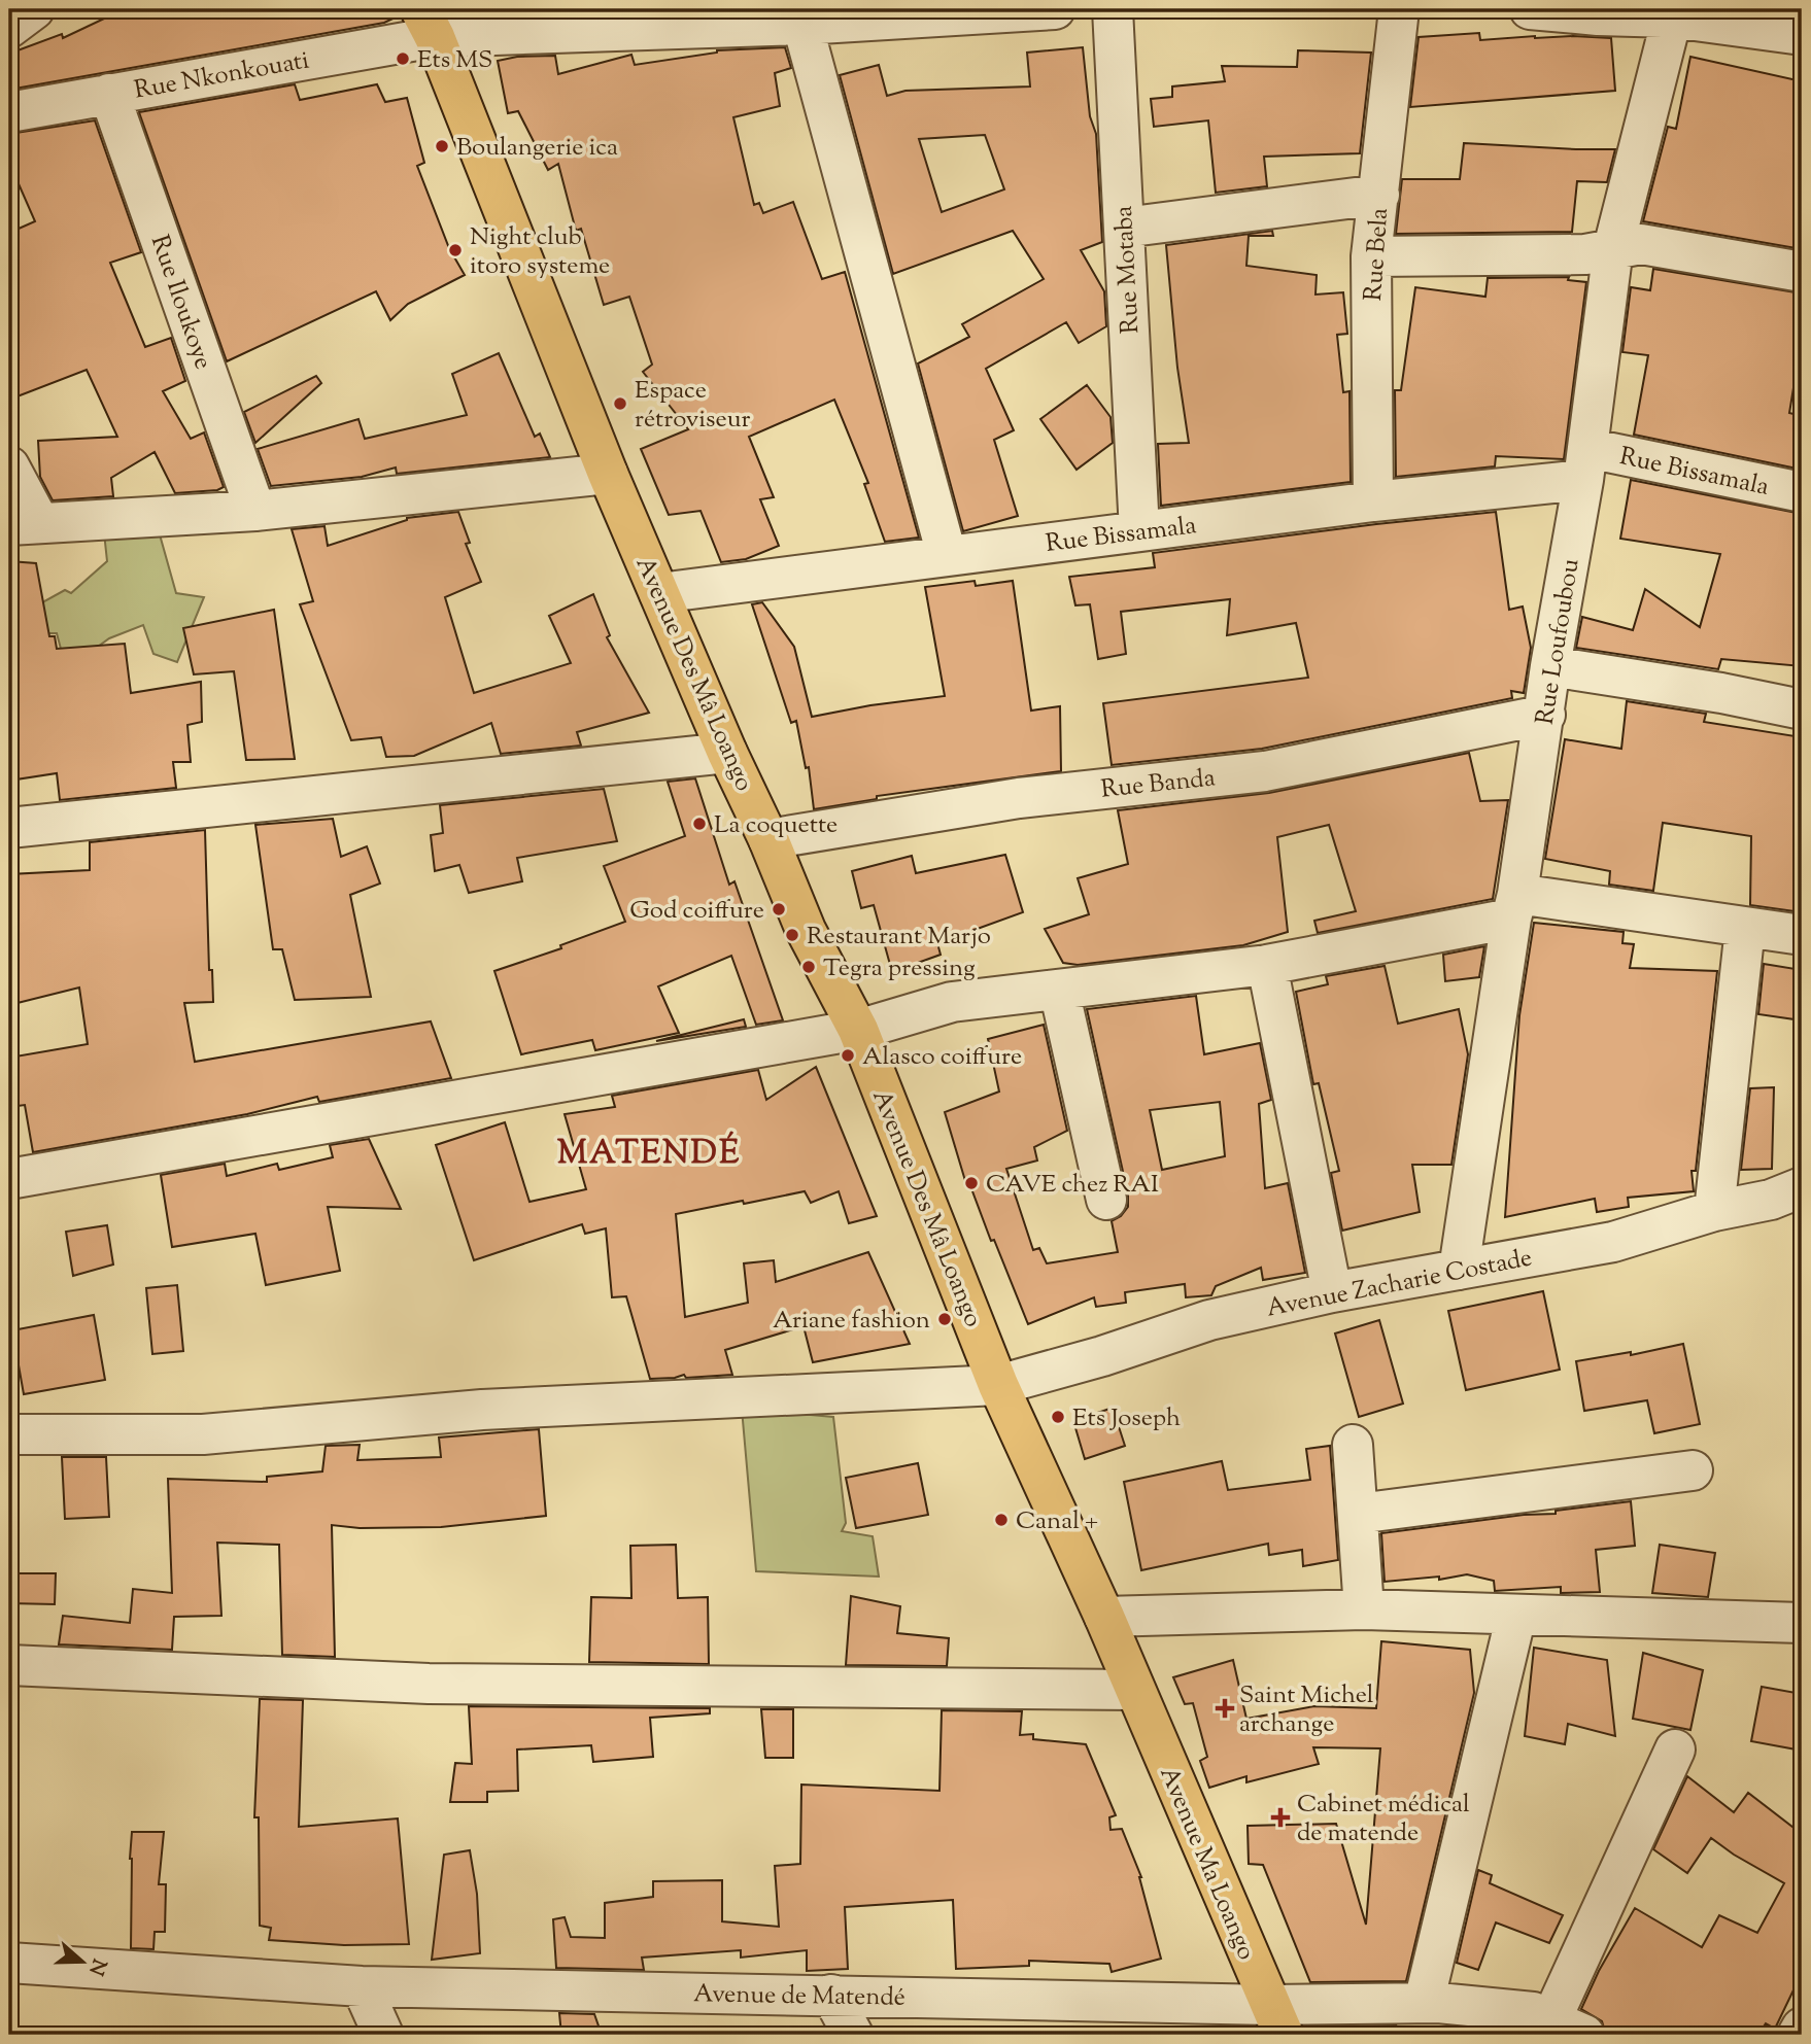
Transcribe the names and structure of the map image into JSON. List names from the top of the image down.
{
  "streets": {
    "main road": ["Avenue Des Mâ Loango", "Avenue Ma Loango"],
    "street": [
      "Rue Nkonkouati",
      "Rue Bela",
      "Rue Motaba",
      "Rue Iloukoye",
      "Rue Bissamala",
      "Rue Loufoubou",
      "Rue Banda",
      "Avenue Zacharie Costade",
      "Avenue de Matendé"
    ]
  },
  "crossings": [
    ["Rue Nkonkouati", "Rue Iloukoye"],
    ["Rue Nkonkouati", "Avenue Des Mâ Loango"],
    ["Rue Bela", "Rue Bissamala"],
    ["Rue Motaba", "Rue Bissamala"],
    ["Rue Bissamala", "Rue Loufoubou"],
    ["Rue Bissamala", "Avenue Des Mâ Loango"],
    ["Rue Loufoubou", "Rue Banda"],
    ["Rue Loufoubou", "Avenue Zacharie Costade"],
    ["Avenue Des Mâ Loango", "Rue Banda"],
    ["Avenue Des Mâ Loango", "Avenue Zacharie Costade"],
    ["Avenue Des Mâ Loango", "Avenue Ma Loango"],
    ["Avenue Ma Loango", "Avenue de Matendé"]
  ],
  "districts": ["MATENDÉ"],
  "places": {
    "other": [
      "Ets MS",
      "Boulangerie ica",
      "Night club itoro systeme",
      "Espace rétroviseur",
      "La coquette",
      "God coiffure",
      "Restaurant Marjo",
      "Tegra pressing",
      "Alasco coiffure",
      "CAVE chez RAI",
      "Ariane fashion",
      "Ets Joseph",
      "Canal +"
    ],
    "health": ["Saint Michel archange", "Cabinet médical de matende"]
  },
  "north": "right"
}
